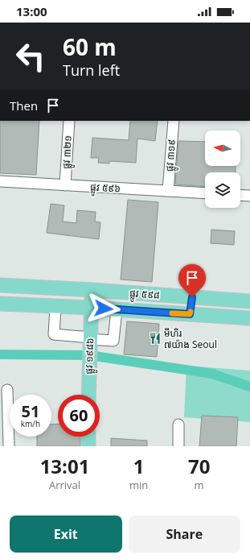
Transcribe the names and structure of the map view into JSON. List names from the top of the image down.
{
  "streets": {
    "main road": ["ផ្លូវ ៥៩៨", "ផ្លូវ ១៩៨៦"],
    "street": ["ផ្លូវ ៣២១", "ផ្លូវ ៣១៩", "ផ្លូវ ៥៩៦"]
  },
  "crossings": [
    ["ផ្លូវ ៣២១", "ផ្លូវ ៥៩៦"],
    ["ផ្លូវ ៣១៩", "ផ្លូវ ៥៩៦"],
    ["ផ្លូវ ៥៩៨", "ផ្លូវ ១៩៨៦"]
  ],
  "places": {
    "restaurant": ["មីហិរ ៧យ៉ាង Seoul"]
  },
  "north": "left",
  "page": {
    "status": "13:00",
    "turn": ["60 m", "Turn left"],
    "then": "Then",
    "speed": "51 km/h",
    "limit": "60",
    "eta": [
      "13:01",
      "Arrival",
      "1",
      "min",
      "70",
      "m"
    ],
    "buttons": ["Exit", "Share"]
  }
}
